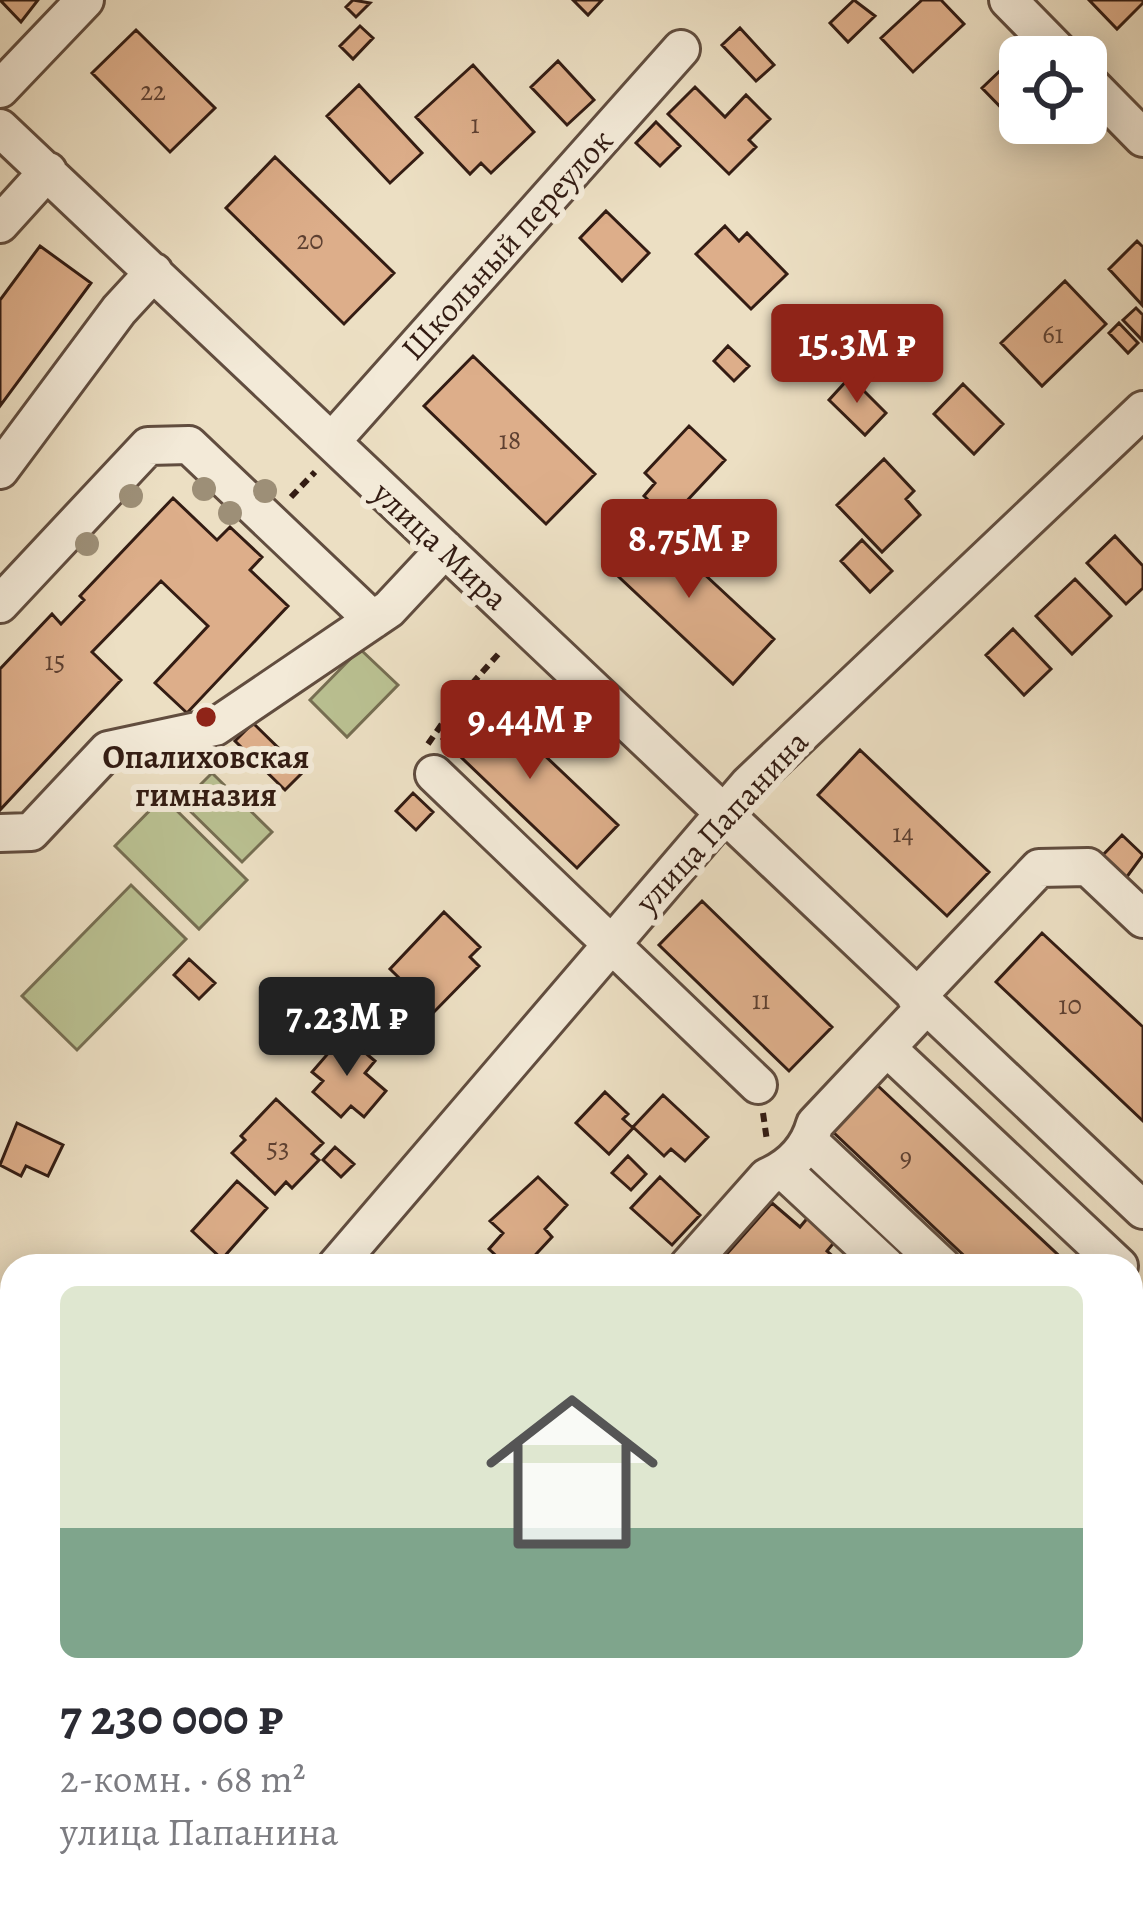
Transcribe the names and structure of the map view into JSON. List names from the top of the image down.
{
  "streets": {
    "street": ["Школьный переулок", "улица Мира", "улица Папанина"]
  },
  "crossings": [
    ["Школьный переулок", "улица Мира"],
    ["улица Мира", "улица Папанина"]
  ],
  "places": ["Опалиховская гимназия"],
  "house_numbers": [
    "22",
    "1",
    "20",
    "61",
    "18",
    "15",
    "14",
    "11",
    "10",
    "53",
    "9"
  ],
  "page": {
    "price": [
      "15.3M ₽",
      "8.75M ₽",
      "9.44M ₽",
      "7.23M ₽"
    ],
    "list": [
      {
        "name": "7 230 000 ₽",
        "note": "2-комн. · 68 m² · улица Папанина"
      }
    ]
  }
}
